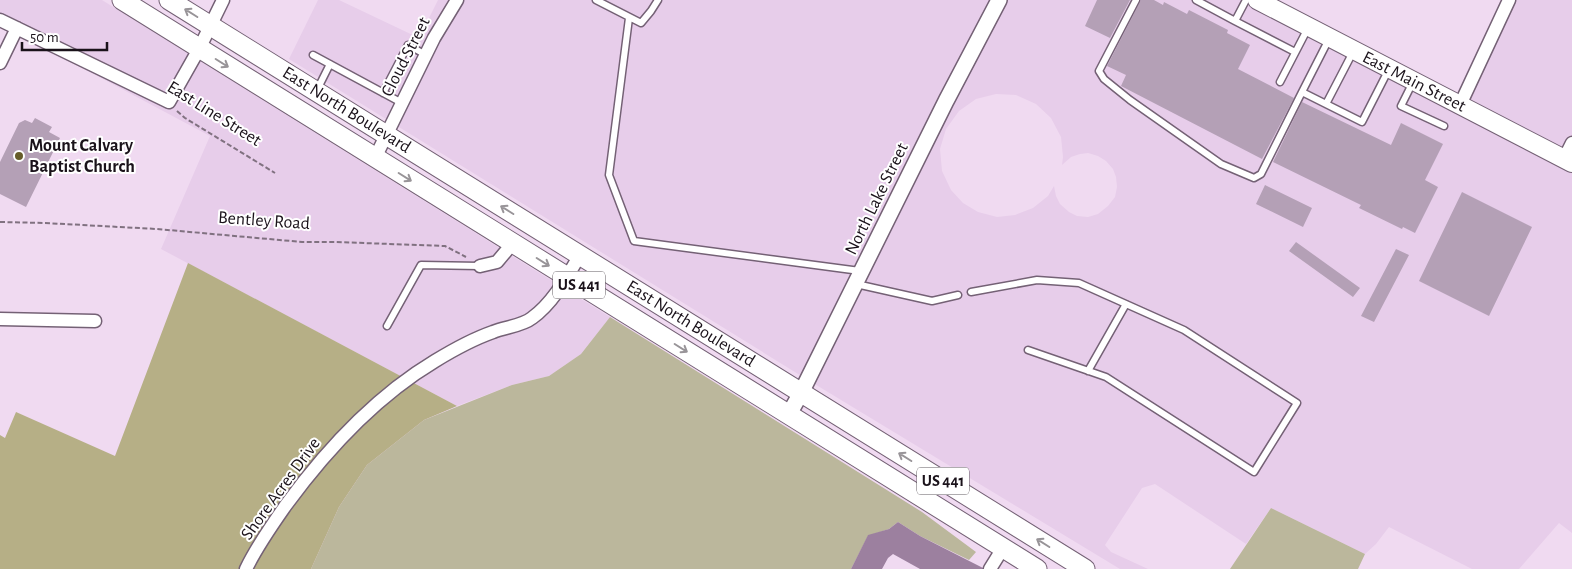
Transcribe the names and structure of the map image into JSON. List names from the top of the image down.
{
  "streets": {
    "main road": ["East Main Street", "East North Boulevard", "US 441"],
    "street": [
      "Cloud Street",
      "East Line Street",
      "North Lake Street",
      "Shore Acres Drive"
    ],
    "path": ["Bentley Road"]
  },
  "crossings": [
    ["Cloud Street", "East North Boulevard"],
    ["East North Boulevard", "North Lake Street"],
    ["East North Boulevard", "Shore Acres Drive"]
  ],
  "places": ["Mount Calvary Baptist Church"],
  "scale_bar": "50 m"
}
